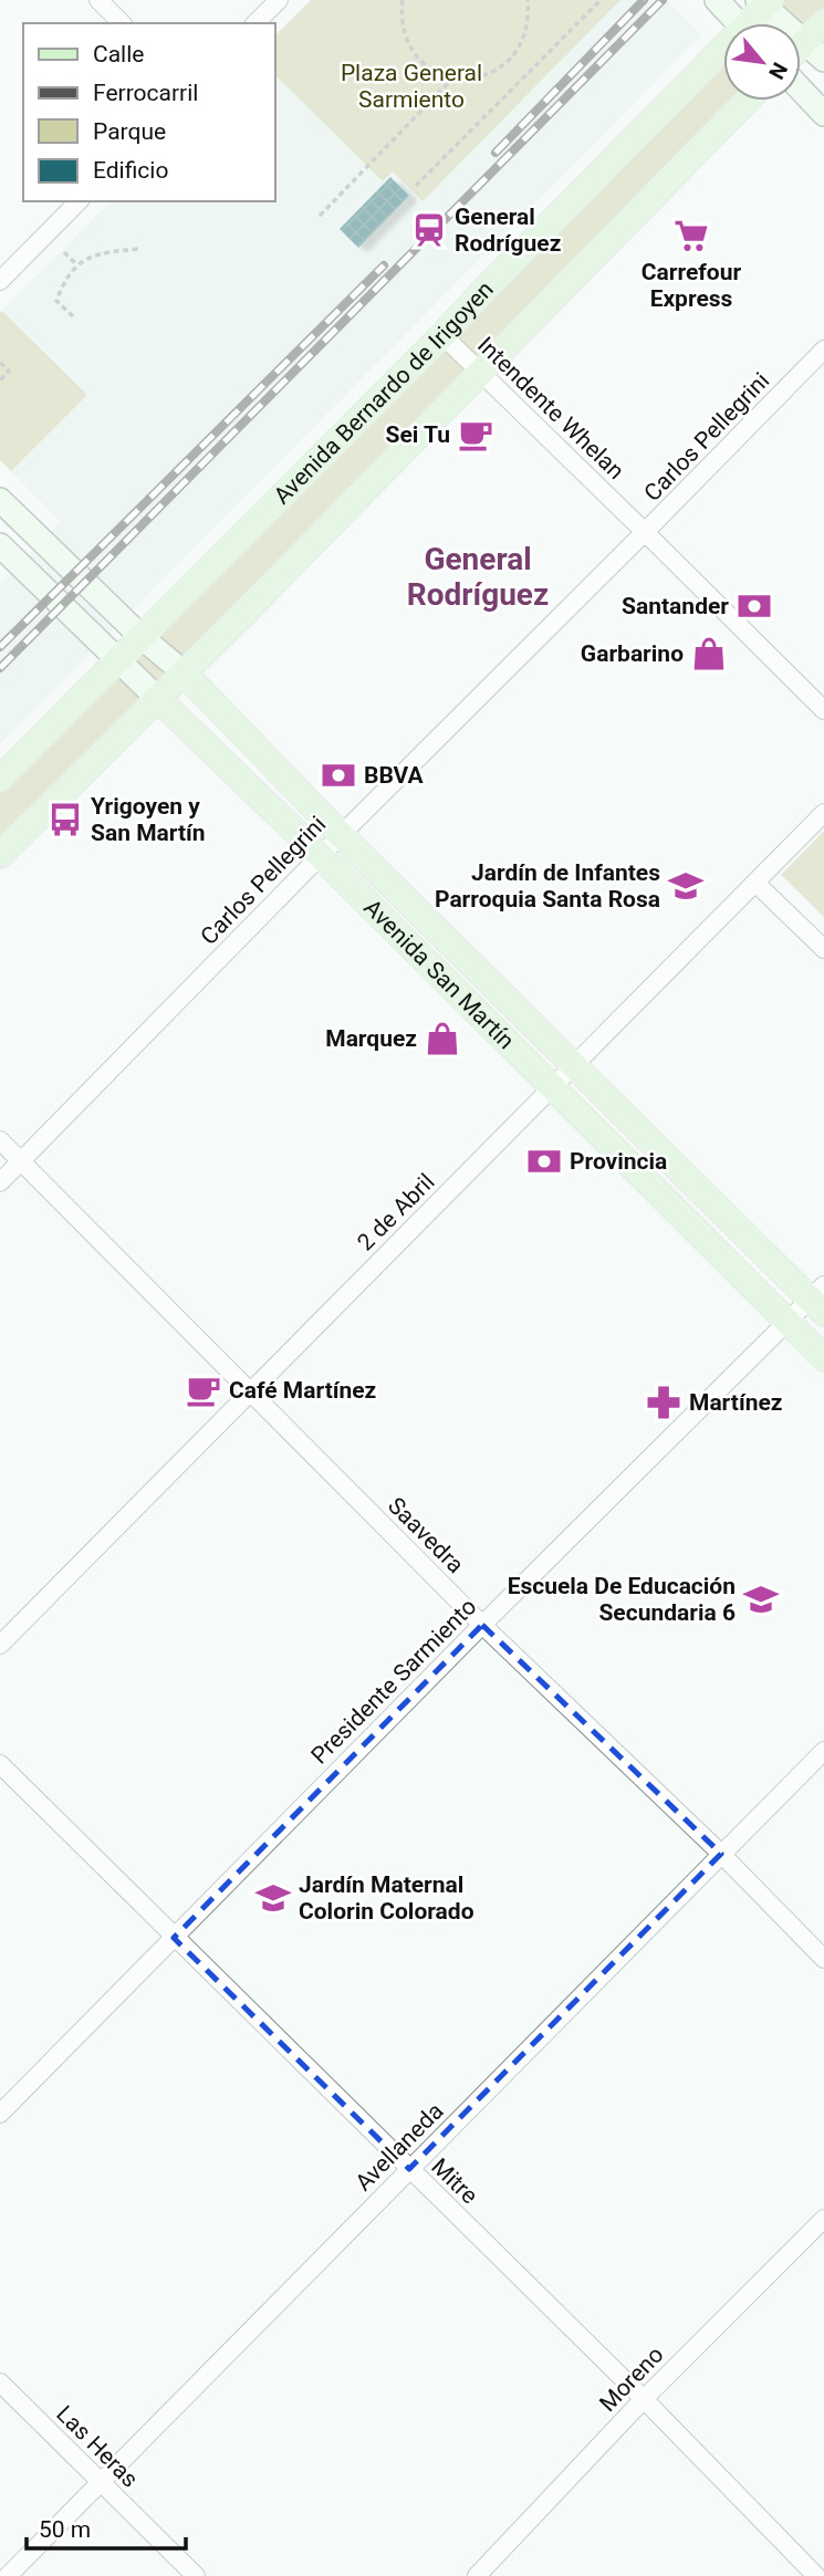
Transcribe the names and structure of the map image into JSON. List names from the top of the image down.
{
  "streets": {
    "main road": ["Avenida Bernardo de Irigoyen", "Avenida San Martín"],
    "street": [
      "Intendente Whelan",
      "Carlos Pellegrini",
      "2 de Abril",
      "Saavedra",
      "Presidente Sarmiento",
      "Avellaneda",
      "Mitre",
      "Moreno",
      "Las Heras"
    ]
  },
  "crossings": [
    ["Avenida Bernardo de Irigoyen", "Intendente Whelan"],
    ["Avenida Bernardo de Irigoyen", "Avenida San Martín"],
    ["Intendente Whelan", "Carlos Pellegrini"],
    ["Carlos Pellegrini", "Avenida San Martín"],
    ["Carlos Pellegrini", "Saavedra"],
    ["Avenida San Martín", "2 de Abril"],
    ["Avenida San Martín", "Presidente Sarmiento"],
    ["2 de Abril", "Saavedra"],
    ["Saavedra", "Presidente Sarmiento"],
    ["Saavedra", "Avellaneda"],
    ["Presidente Sarmiento", "Mitre"],
    ["Avellaneda", "Mitre"],
    ["Avellaneda", "Las Heras"],
    ["Mitre", "Moreno"]
  ],
  "districts": ["General Rodríguez"],
  "parks": ["Plaza General Sarmiento"],
  "places": {
    "station": ["General Rodríguez"],
    "supermarket": ["Carrefour Express"],
    "cafe": ["Sei Tu", "Café Martínez"],
    "bank": ["Santander", "BBVA", "Provincia"],
    "shop": ["Garbarino", "Marquez"],
    "bus stop": ["Yrigoyen y San Martín"],
    "school or university": ["Jardín de Infantes Parroquia Santa Rosa", "Escuela De Educación Secundaria 6", "Jardín Maternal Colorin Colorado"],
    "pharmacy": ["Martínez"]
  },
  "legend": [
    "Calle",
    "Ferrocarril",
    "Parque",
    "Edificio"
  ],
  "scale_bar": "50 m",
  "north": "bottom right"
}
